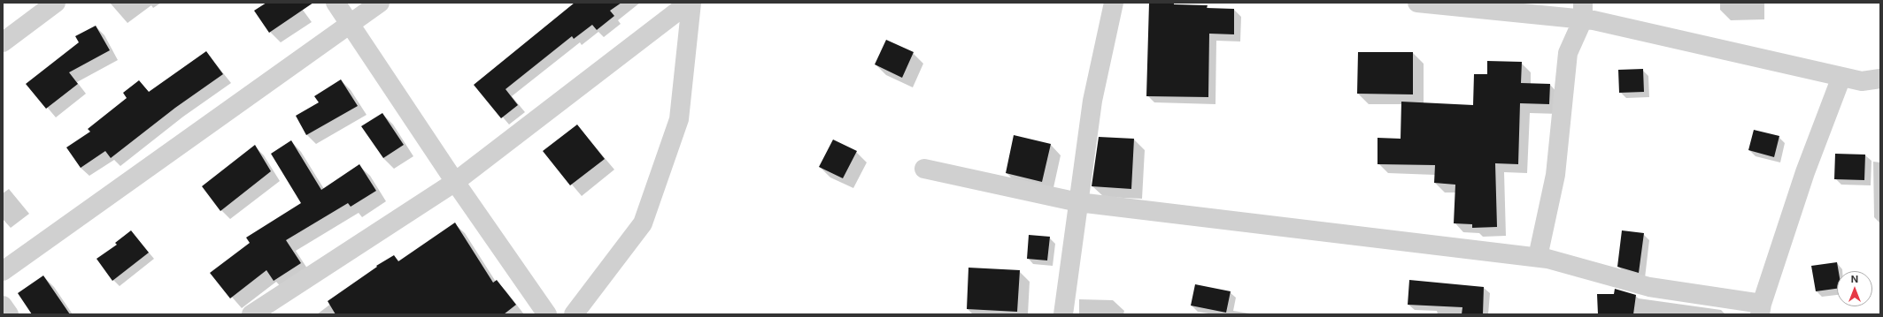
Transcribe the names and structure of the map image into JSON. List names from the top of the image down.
{
  "north": "top"
}
